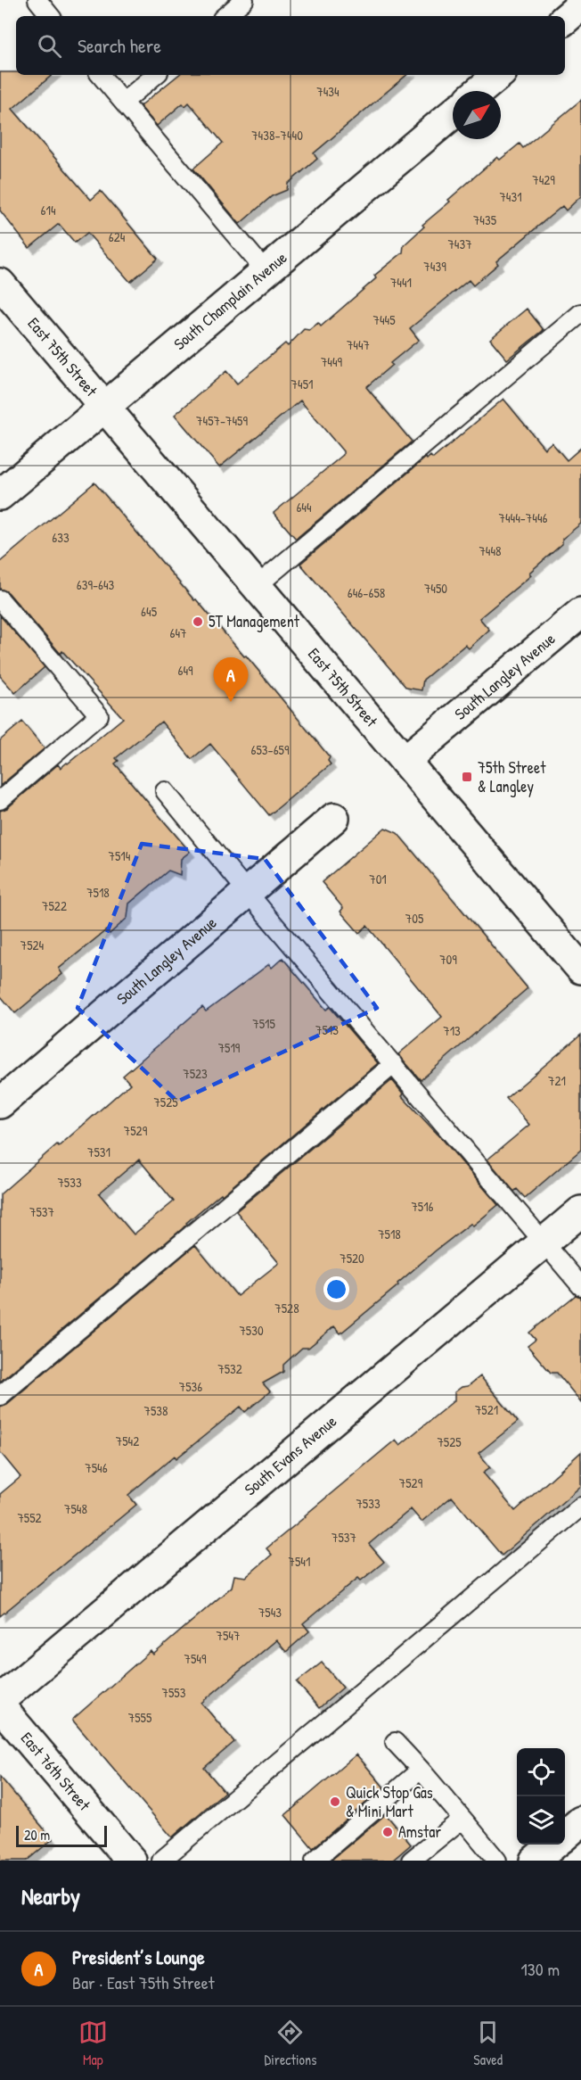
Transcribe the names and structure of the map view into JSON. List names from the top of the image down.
{
  "streets": {
    "street": [
      "South Champlain Avenue",
      "East 75th Street",
      "South Langley Avenue",
      "South Evans Avenue",
      "East 76th Street"
    ]
  },
  "crossings": [
    ["South Champlain Avenue", "East 75th Street"],
    ["East 75th Street", "South Langley Avenue"]
  ],
  "places": {
    "other": ["5T Management", "Quick Stop Gas & Mini Mart", "Amstar"],
    "transit": ["75th Street & Langley"]
  },
  "house_numbers": [
    "7434",
    "7438-7440",
    "7429",
    "7431",
    "614",
    "7435",
    "624",
    "7437",
    "7439",
    "7441",
    "7445",
    "7447",
    "7449",
    "7451",
    "7457-7459",
    "644",
    "7444-7446",
    "633",
    "7448",
    "639-643",
    "7450",
    "646-658",
    "645",
    "647",
    "649",
    "653-659",
    "7514",
    "701",
    "7518",
    "7522",
    "705",
    "7524",
    "709",
    "7515",
    "7513",
    "713",
    "7519",
    "7523",
    "721",
    "7525",
    "7529",
    "7531",
    "7533",
    "7516",
    "7537",
    "7518",
    "7520",
    "7528",
    "7530",
    "7532",
    "7536",
    "7521",
    "7538",
    "7542",
    "7525",
    "7546",
    "7529",
    "7533",
    "7548",
    "7552",
    "7537",
    "7541",
    "7543",
    "7547",
    "7549",
    "7553",
    "7555"
  ],
  "scale_bar": "20 m",
  "north": "top right",
  "page": {
    "search": "Search here",
    "pins": "A",
    "scale": "20 m",
    "heading": "Nearby",
    "list": [
      {
        "mark": "A",
        "name": "President’s Lounge",
        "note": "Bar · East 75th Street",
        "value": "130 m"
      }
    ],
    "nav": ["Map", "Directions", "Saved"]
  }
}
